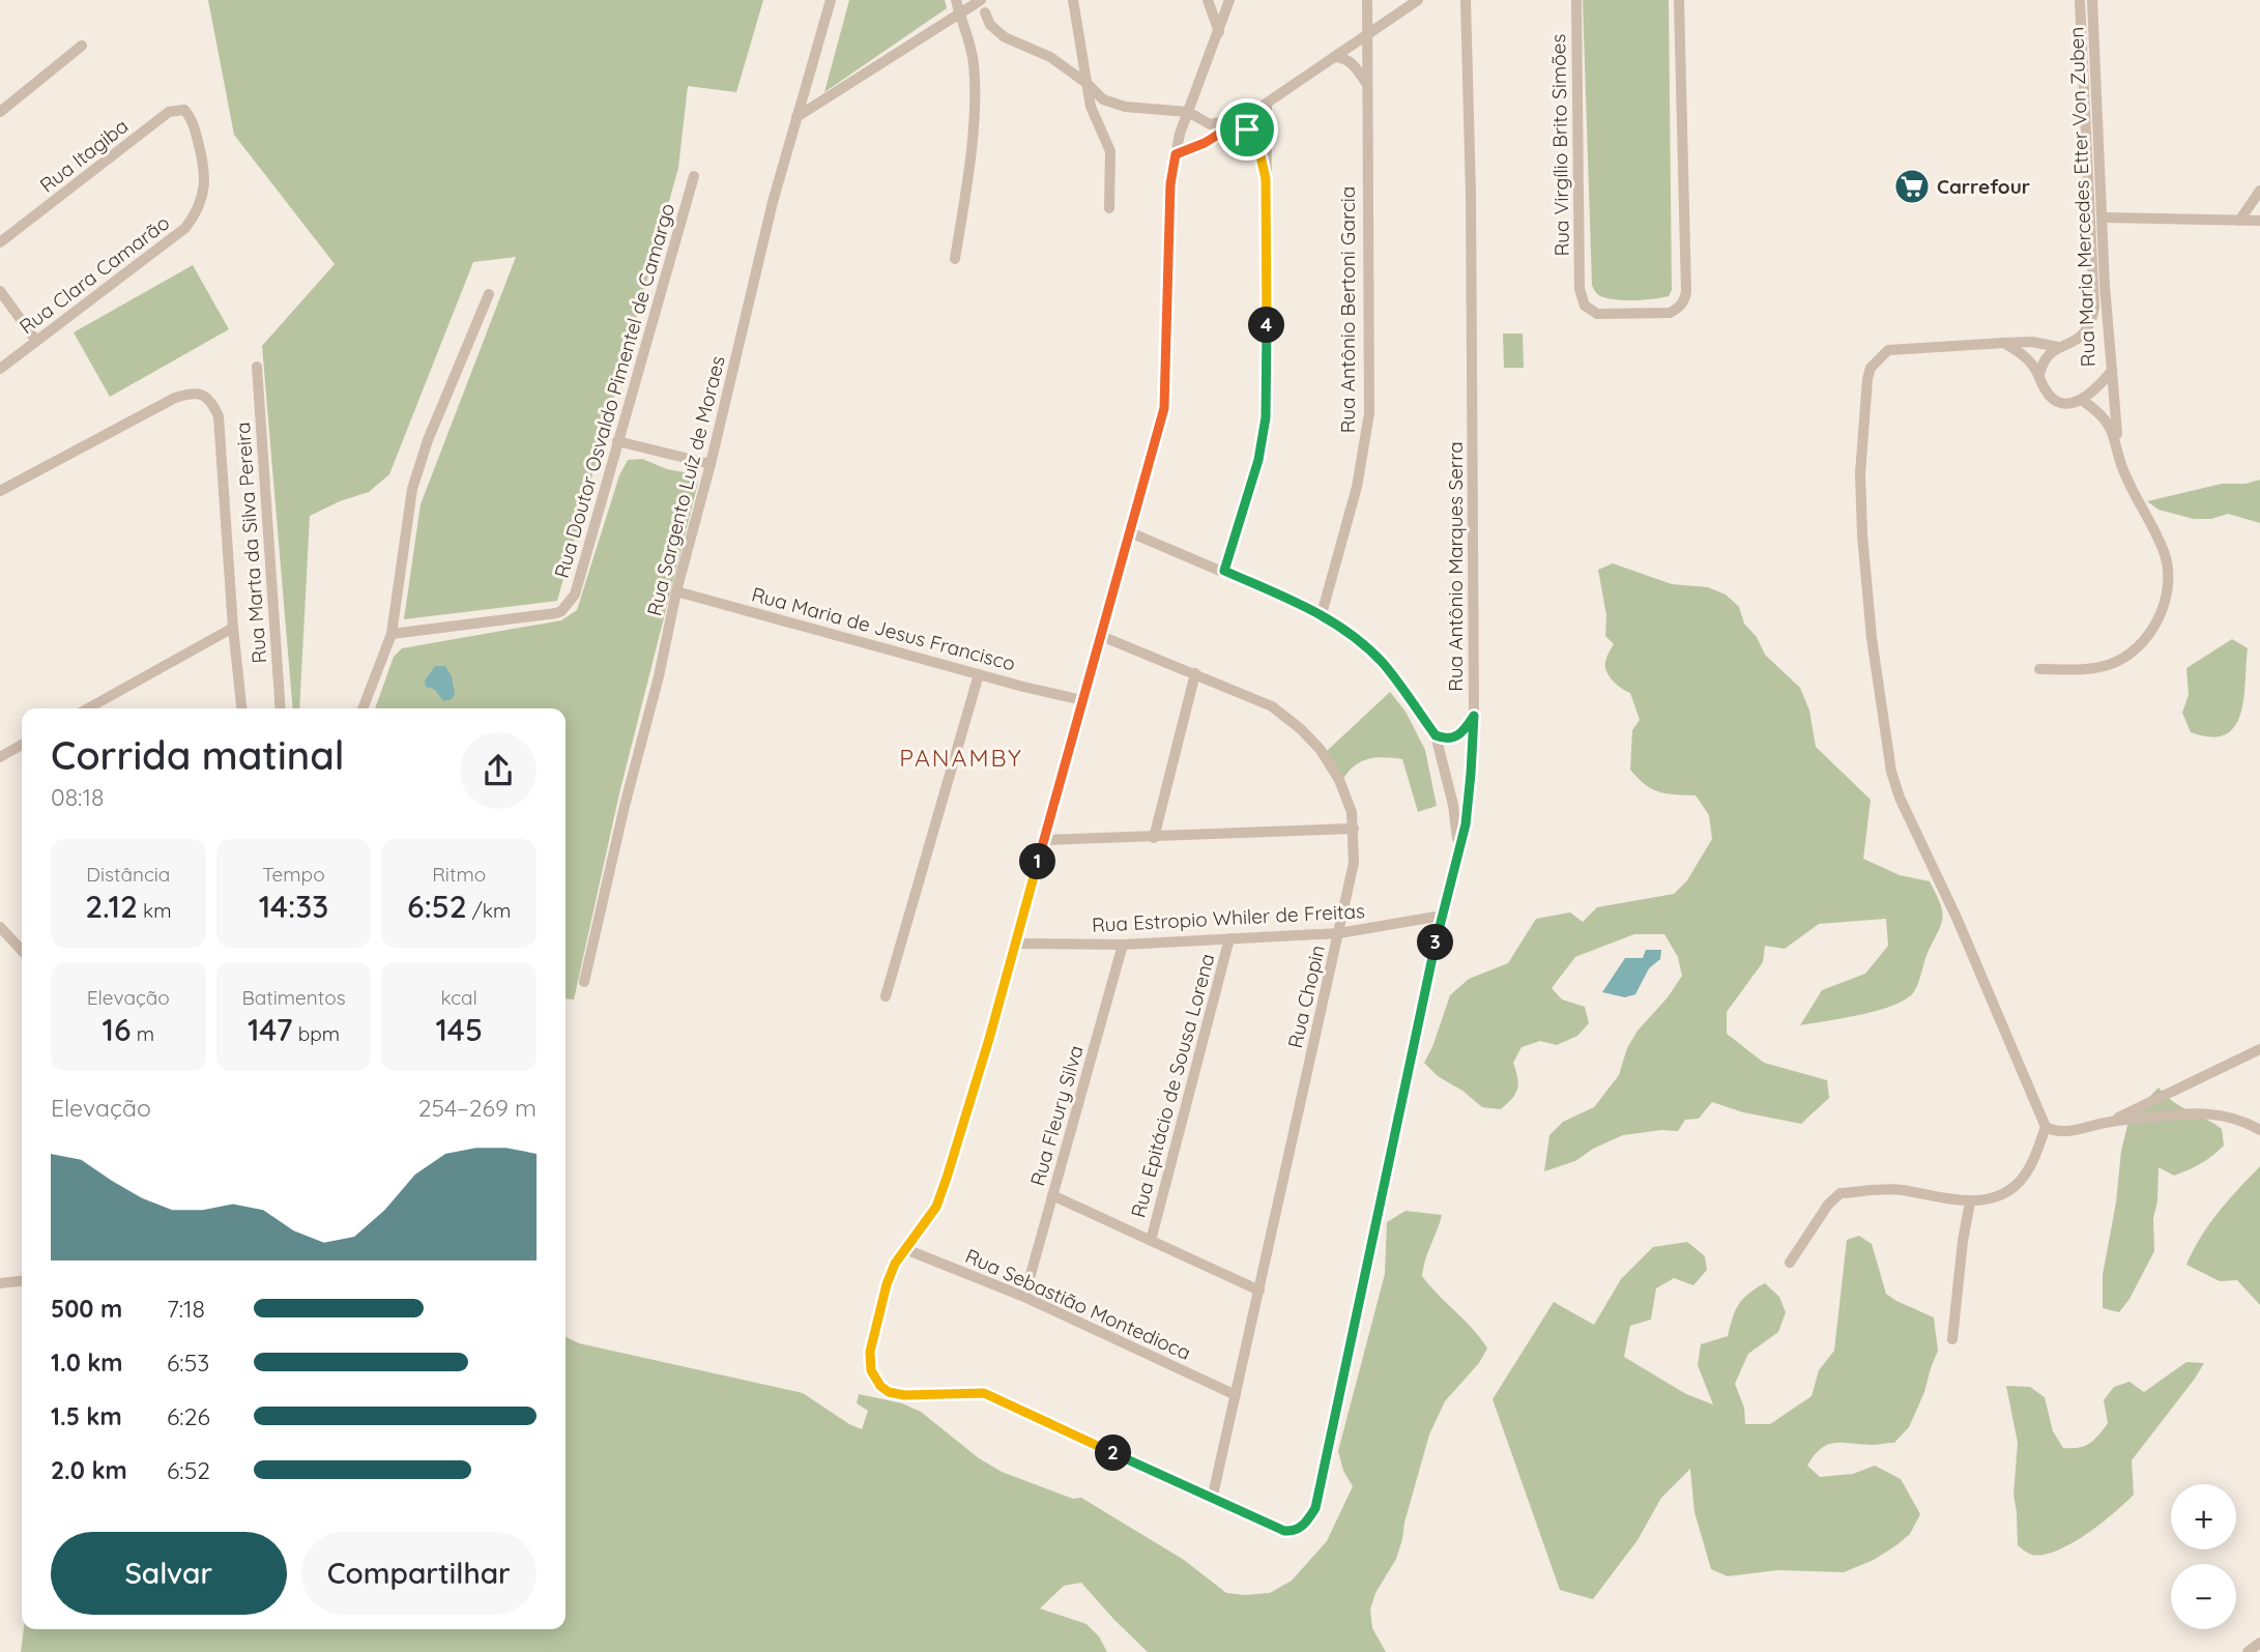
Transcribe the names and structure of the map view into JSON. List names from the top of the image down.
{
  "streets": {
    "street": [
      "Rua Virgílio Brito Simões",
      "Rua Itagiba",
      "Rua Maria Mercedes Etter Von Zuben",
      "Rua Clara Camarão",
      "Rua Antônio Bertoni Garcia",
      "Rua Doutor Osvaldo Pimentel de Camargo",
      "Rua Sargento Luíz de Moraes",
      "Rua Marta da Silva Pereira",
      "Rua Antônio Marques Serra",
      "Rua Maria de Jesus Francisco",
      "Rua Estropio Whiler de Freitas",
      "Rua Chopin",
      "Rua Epitácio de Sousa Lorena",
      "Rua Fleury Silva",
      "Rua Sebastião Montedioca"
    ]
  },
  "crossings": [
    ["Rua Itagiba", "Rua Clara Camarão"],
    ["Rua Sargento Luíz de Moraes", "Rua Maria de Jesus Francisco"],
    ["Rua Antônio Marques Serra", "Rua Estropio Whiler de Freitas"],
    ["Rua Antônio Marques Serra", "Rua Chopin"],
    ["Rua Estropio Whiler de Freitas", "Rua Chopin"],
    ["Rua Estropio Whiler de Freitas", "Rua Epitácio de Sousa Lorena"],
    ["Rua Estropio Whiler de Freitas", "Rua Fleury Silva"],
    ["Rua Chopin", "Rua Sebastião Montedioca"],
    ["Rua Fleury Silva", "Rua Sebastião Montedioca"]
  ],
  "districts": ["PANAMBY"],
  "places": {
    "supermarket": ["Carrefour"]
  },
  "page": {
    "pins": [
      "4",
      "1",
      "3",
      "2"
    ],
    "heading": ["Corrida matinal", "08:18"],
    "stats": [
      ["Distância", "2.12 km"],
      ["Tempo", "14:33"],
      ["Ritmo", "6:52 /km"],
      ["Elevação", "16 m"],
      ["Batimentos", "147 bpm"],
      ["kcal", "145"]
    ],
    "chart": ["Elevação", "254–269 m"],
    "list": [
      {
        "name": "500 m",
        "note": "7:18"
      },
      {
        "name": "1.0 km",
        "note": "6:53"
      },
      {
        "name": "1.5 km",
        "note": "6:26"
      },
      {
        "name": "2.0 km",
        "note": "6:52"
      }
    ],
    "map_buttons": ["+", "−"],
    "buttons": ["Salvar", "Compartilhar"]
  }
}
